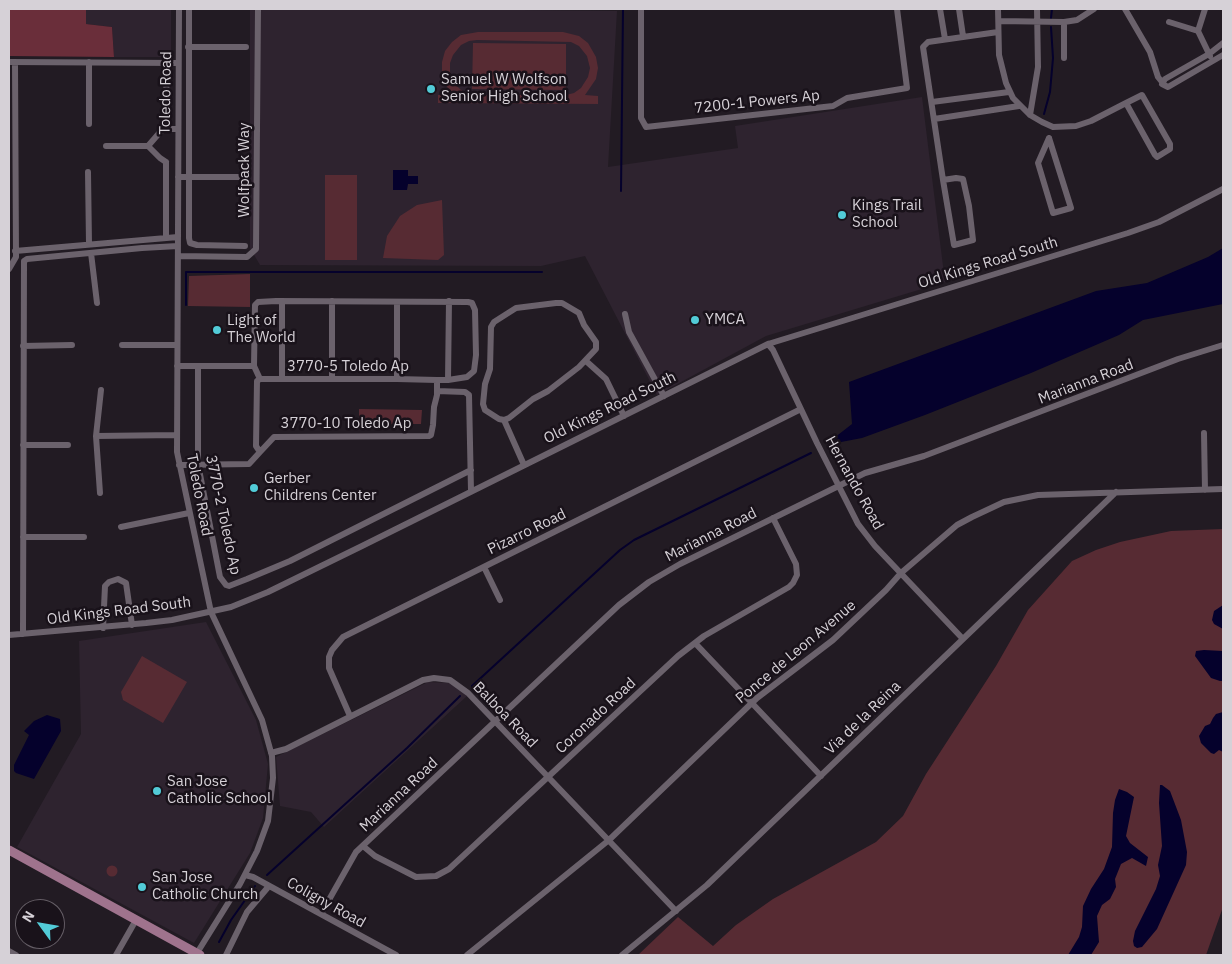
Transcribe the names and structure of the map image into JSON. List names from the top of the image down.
{
  "streets": {
    "street": [
      "Toledo Road",
      "7200-1 Powers Ap",
      "Wolfpack Way",
      "Old Kings Road South",
      "3770-5 Toledo Ap",
      "Marianna Road",
      "3770-10 Toledo Ap",
      "Hernando Road",
      "3770-2 Toledo Ap",
      "Pizarro Road",
      "Ponce de Leon Avenue",
      "Balboa Road",
      "Coronado Road",
      "Via de la Reina",
      "Coligny Road"
    ]
  },
  "crossings": [
    ["Toledo Road", "Wolfpack Way"],
    ["Toledo Road", "Old Kings Road South"],
    ["Toledo Road", "Balboa Road"],
    ["Toledo Road", "Coligny Road"],
    ["Old Kings Road South", "Hernando Road"],
    ["3770-5 Toledo Ap", "3770-10 Toledo Ap"],
    ["Marianna Road", "Hernando Road"],
    ["Marianna Road", "Balboa Road"],
    ["Marianna Road", "Coronado Road"],
    ["Marianna Road", "Coligny Road"],
    ["Hernando Road", "Pizarro Road"],
    ["Hernando Road", "Ponce de Leon Avenue"],
    ["Hernando Road", "Via de la Reina"],
    ["Pizarro Road", "Balboa Road"],
    ["Ponce de Leon Avenue", "Balboa Road"],
    ["Ponce de Leon Avenue", "Via de la Reina"],
    ["Balboa Road", "Coronado Road"],
    ["Balboa Road", "Via de la Reina"]
  ],
  "places": [
    "Samuel W Wolfson Senior High School",
    "Kings Trail School",
    "YMCA",
    "Light of The World",
    "Gerber Childrens Center",
    "San Jose Catholic School",
    "San Jose Catholic Church"
  ],
  "north": "top left"
}
